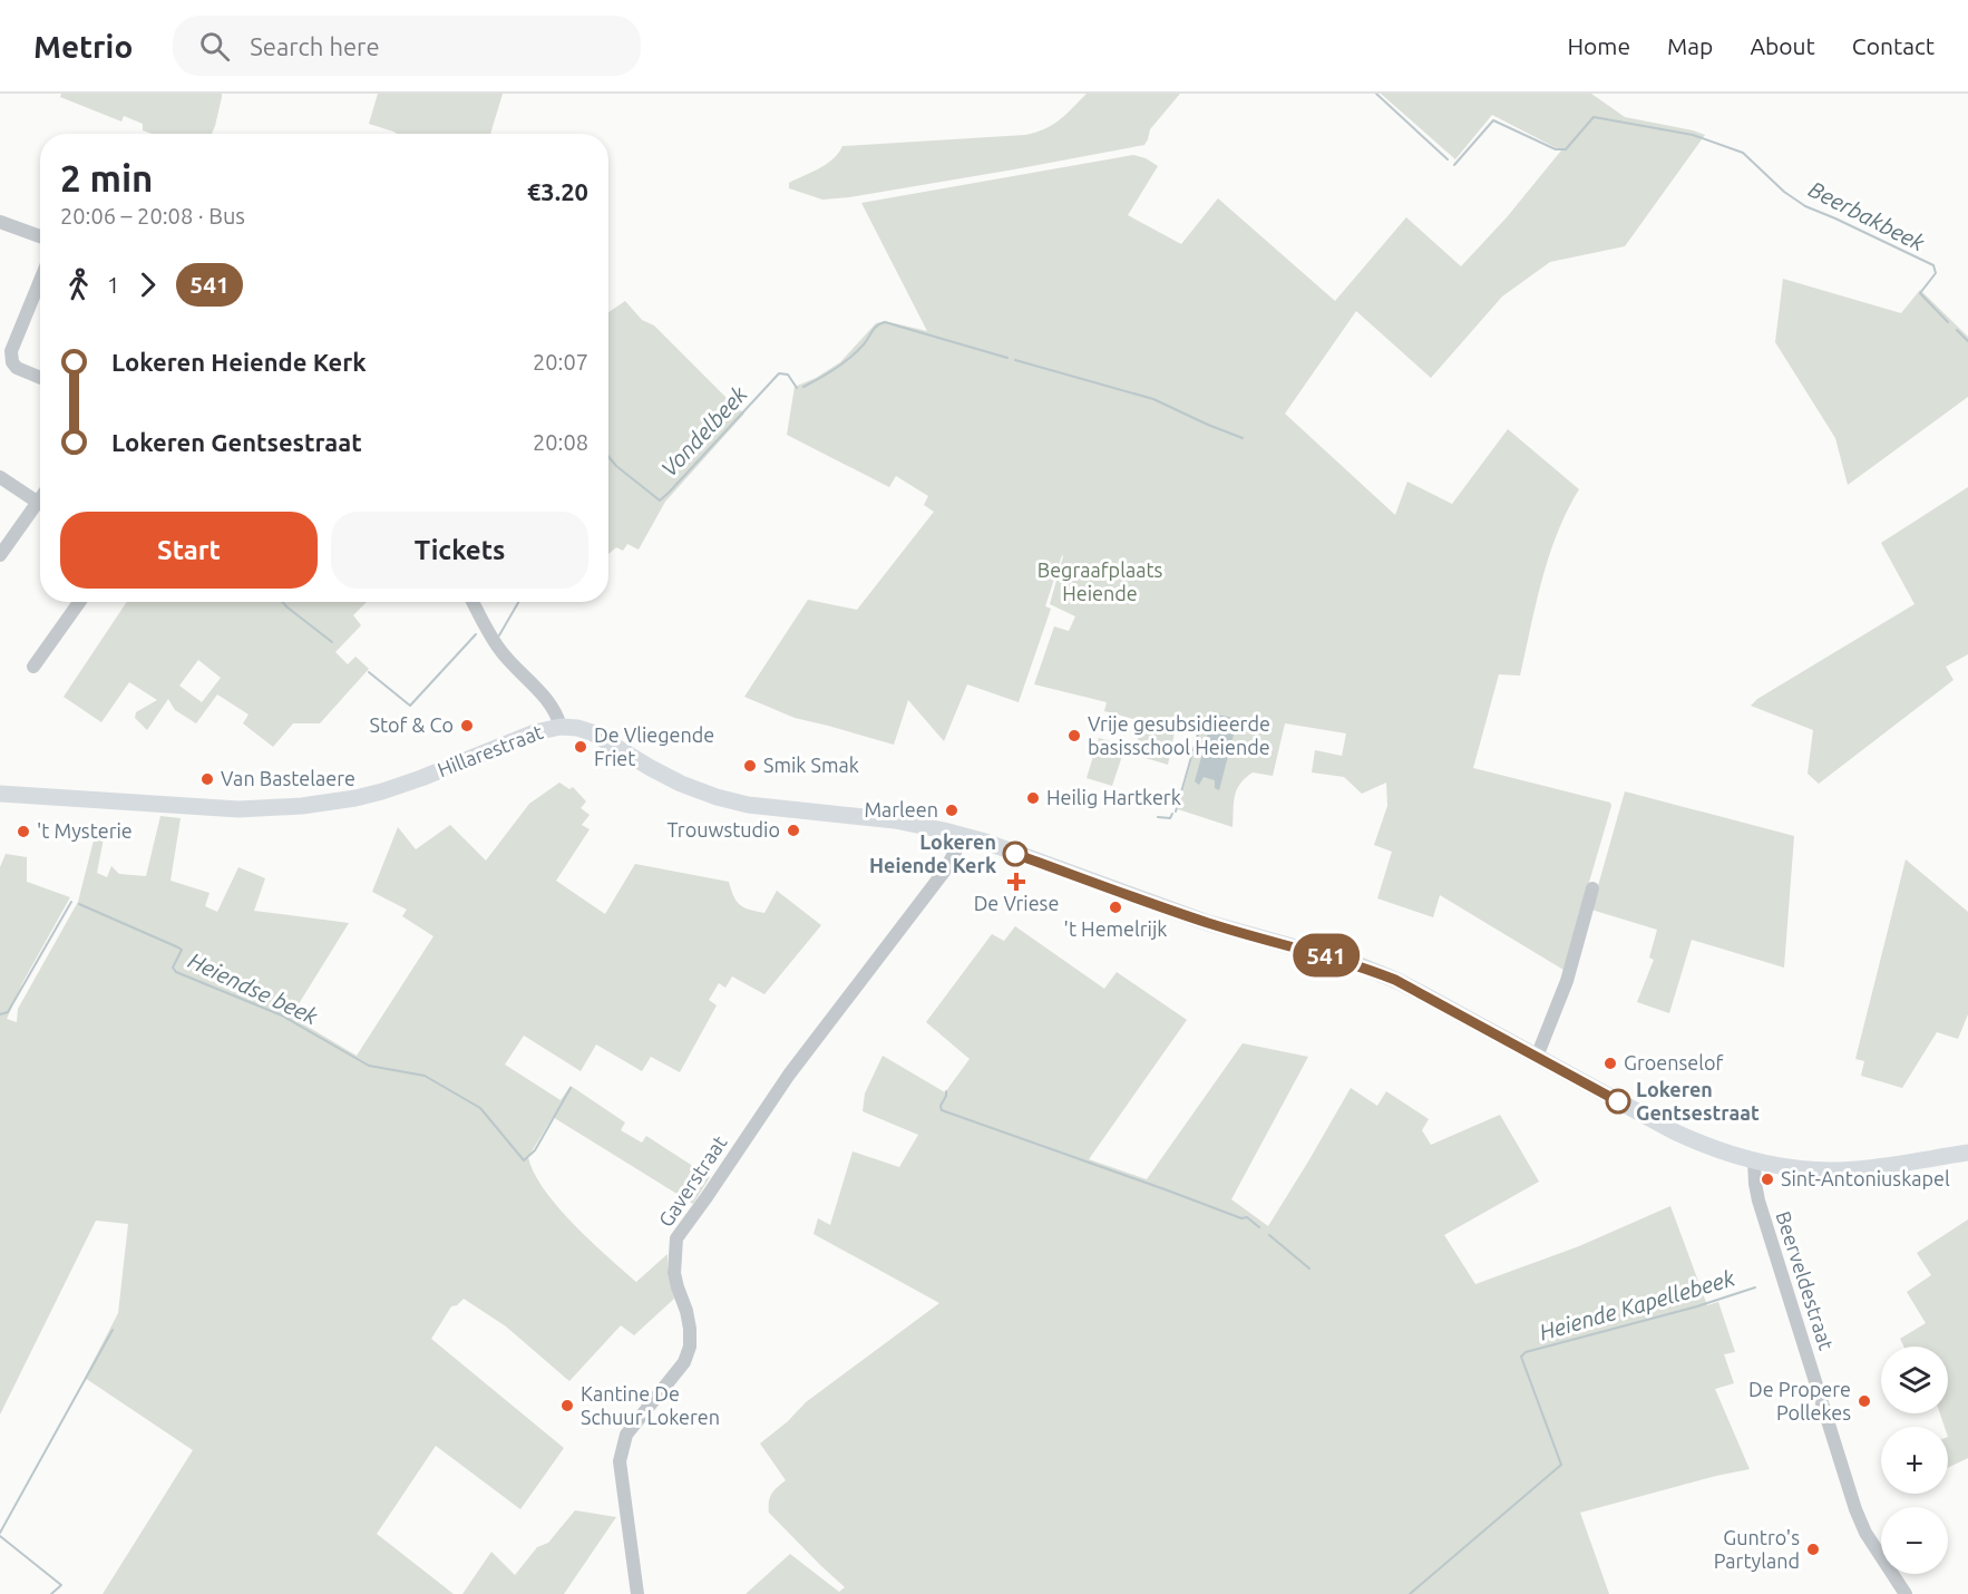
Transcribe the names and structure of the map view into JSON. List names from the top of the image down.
{
  "streets": {
    "main road": ["Hillarestraat"],
    "street": ["Gaverstraat", "Beerveldestraat"]
  },
  "crossings": [
    ["Hillarestraat", "Gaverstraat"],
    ["Hillarestraat", "Beerveldestraat"]
  ],
  "water": [
    "Beerbakbeek",
    "Vondelbeek",
    "Heiendse beek",
    "Heiende Kapellebeek"
  ],
  "parks": ["Begraafplaats Heiende"],
  "places": {
    "other": [
      "Stof & Co",
      "Vrije gesubsidieerde basisschool Heiende",
      "De Vliegende Friet",
      "Smik Smak",
      "Van Bastelaere",
      "Heilig Hartkerk",
      "Marleen",
      "Trouwstudio",
      "'t Mysterie",
      "Lokeren Heiende Kerk",
      "'t Hemelrijk",
      "Groenselof",
      "Lokeren Gentsestraat",
      "Sint-Antoniuskapel",
      "De Propere Pollekes",
      "Kantine De Schuur Lokeren",
      "Guntro's Partyland"
    ],
    "health": ["De Vriese"]
  },
  "lines": ["bus line 541"],
  "page": {
    "header": "Metrio",
    "search": "Search here",
    "nav": [
      "Home",
      "Map",
      "About",
      "Contact"
    ],
    "on_map": "541",
    "heading": ["2 min", "20:06 – 20:08 · Bus", "€3.20"],
    "legs": ["1", "541"],
    "list": [
      {
        "name": "Lokeren Heiende Kerk",
        "value": "20:07"
      },
      {
        "name": "Lokeren Gentsestraat",
        "value": "20:08"
      }
    ],
    "buttons": ["Start", "Tickets"],
    "map_buttons": ["+", "−"]
  }
}
